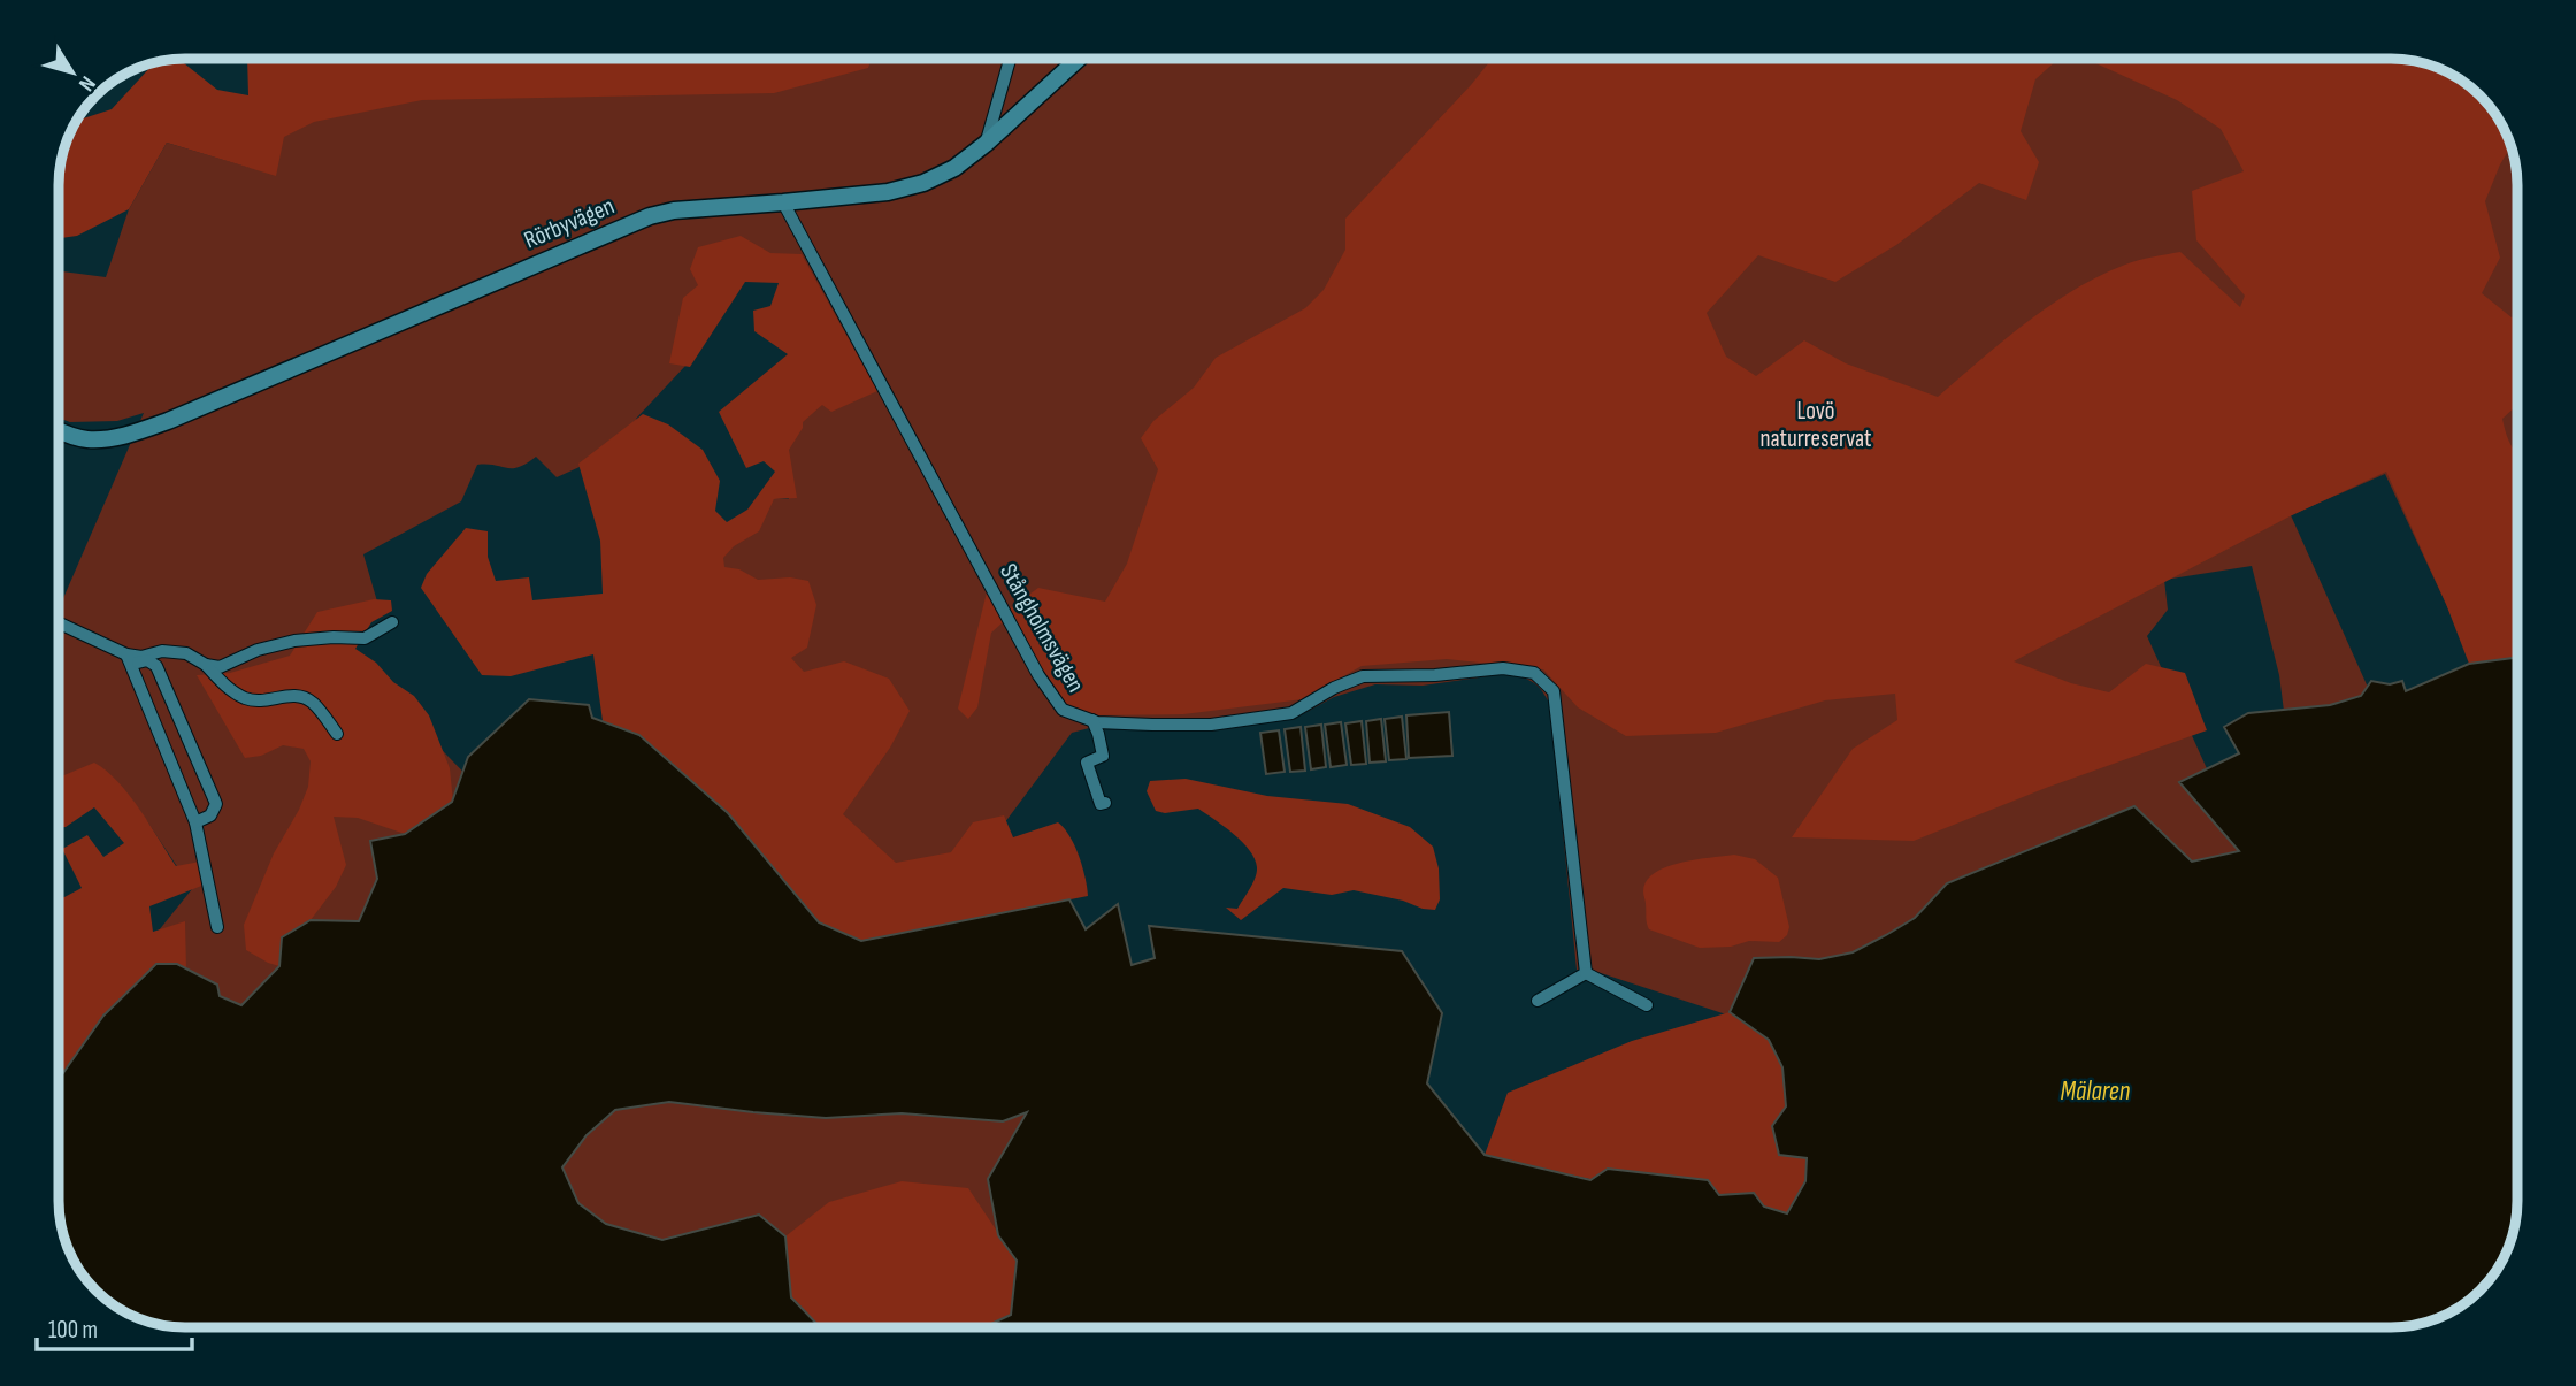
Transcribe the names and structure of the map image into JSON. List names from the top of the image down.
{
  "streets": {
    "street": ["Rörbyvägen", "Stångholmsvägen"]
  },
  "crossings": [
    ["Rörbyvägen", "Stångholmsvägen"]
  ],
  "water": ["Mälaren"],
  "parks": ["Lovö naturreservat"],
  "scale_bar": "100 m",
  "north": "bottom right"
}
